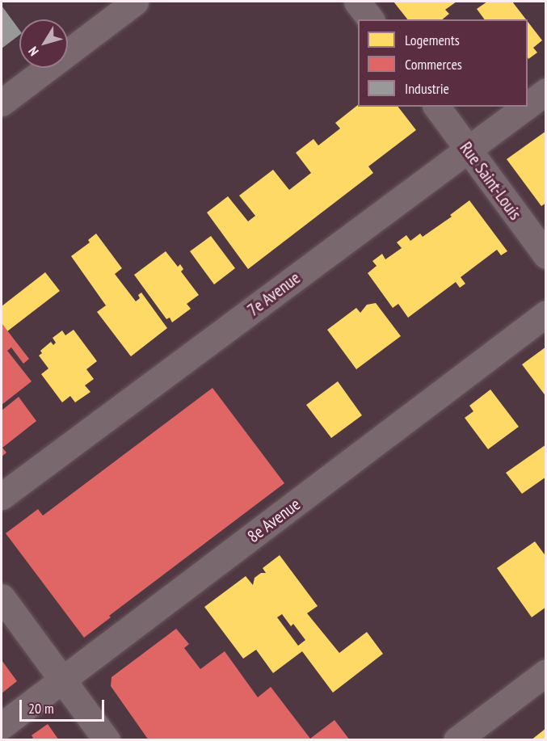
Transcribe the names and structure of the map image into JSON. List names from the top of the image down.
{
  "streets": {
    "street": ["Rue Saint-Louis", "7e Avenue", "8e Avenue"]
  },
  "crossings": [
    ["Rue Saint-Louis", "7e Avenue"]
  ],
  "legend": ["Logements", "Commerces", "Industrie"],
  "scale_bar": "20 m",
  "north": "bottom left"
}
